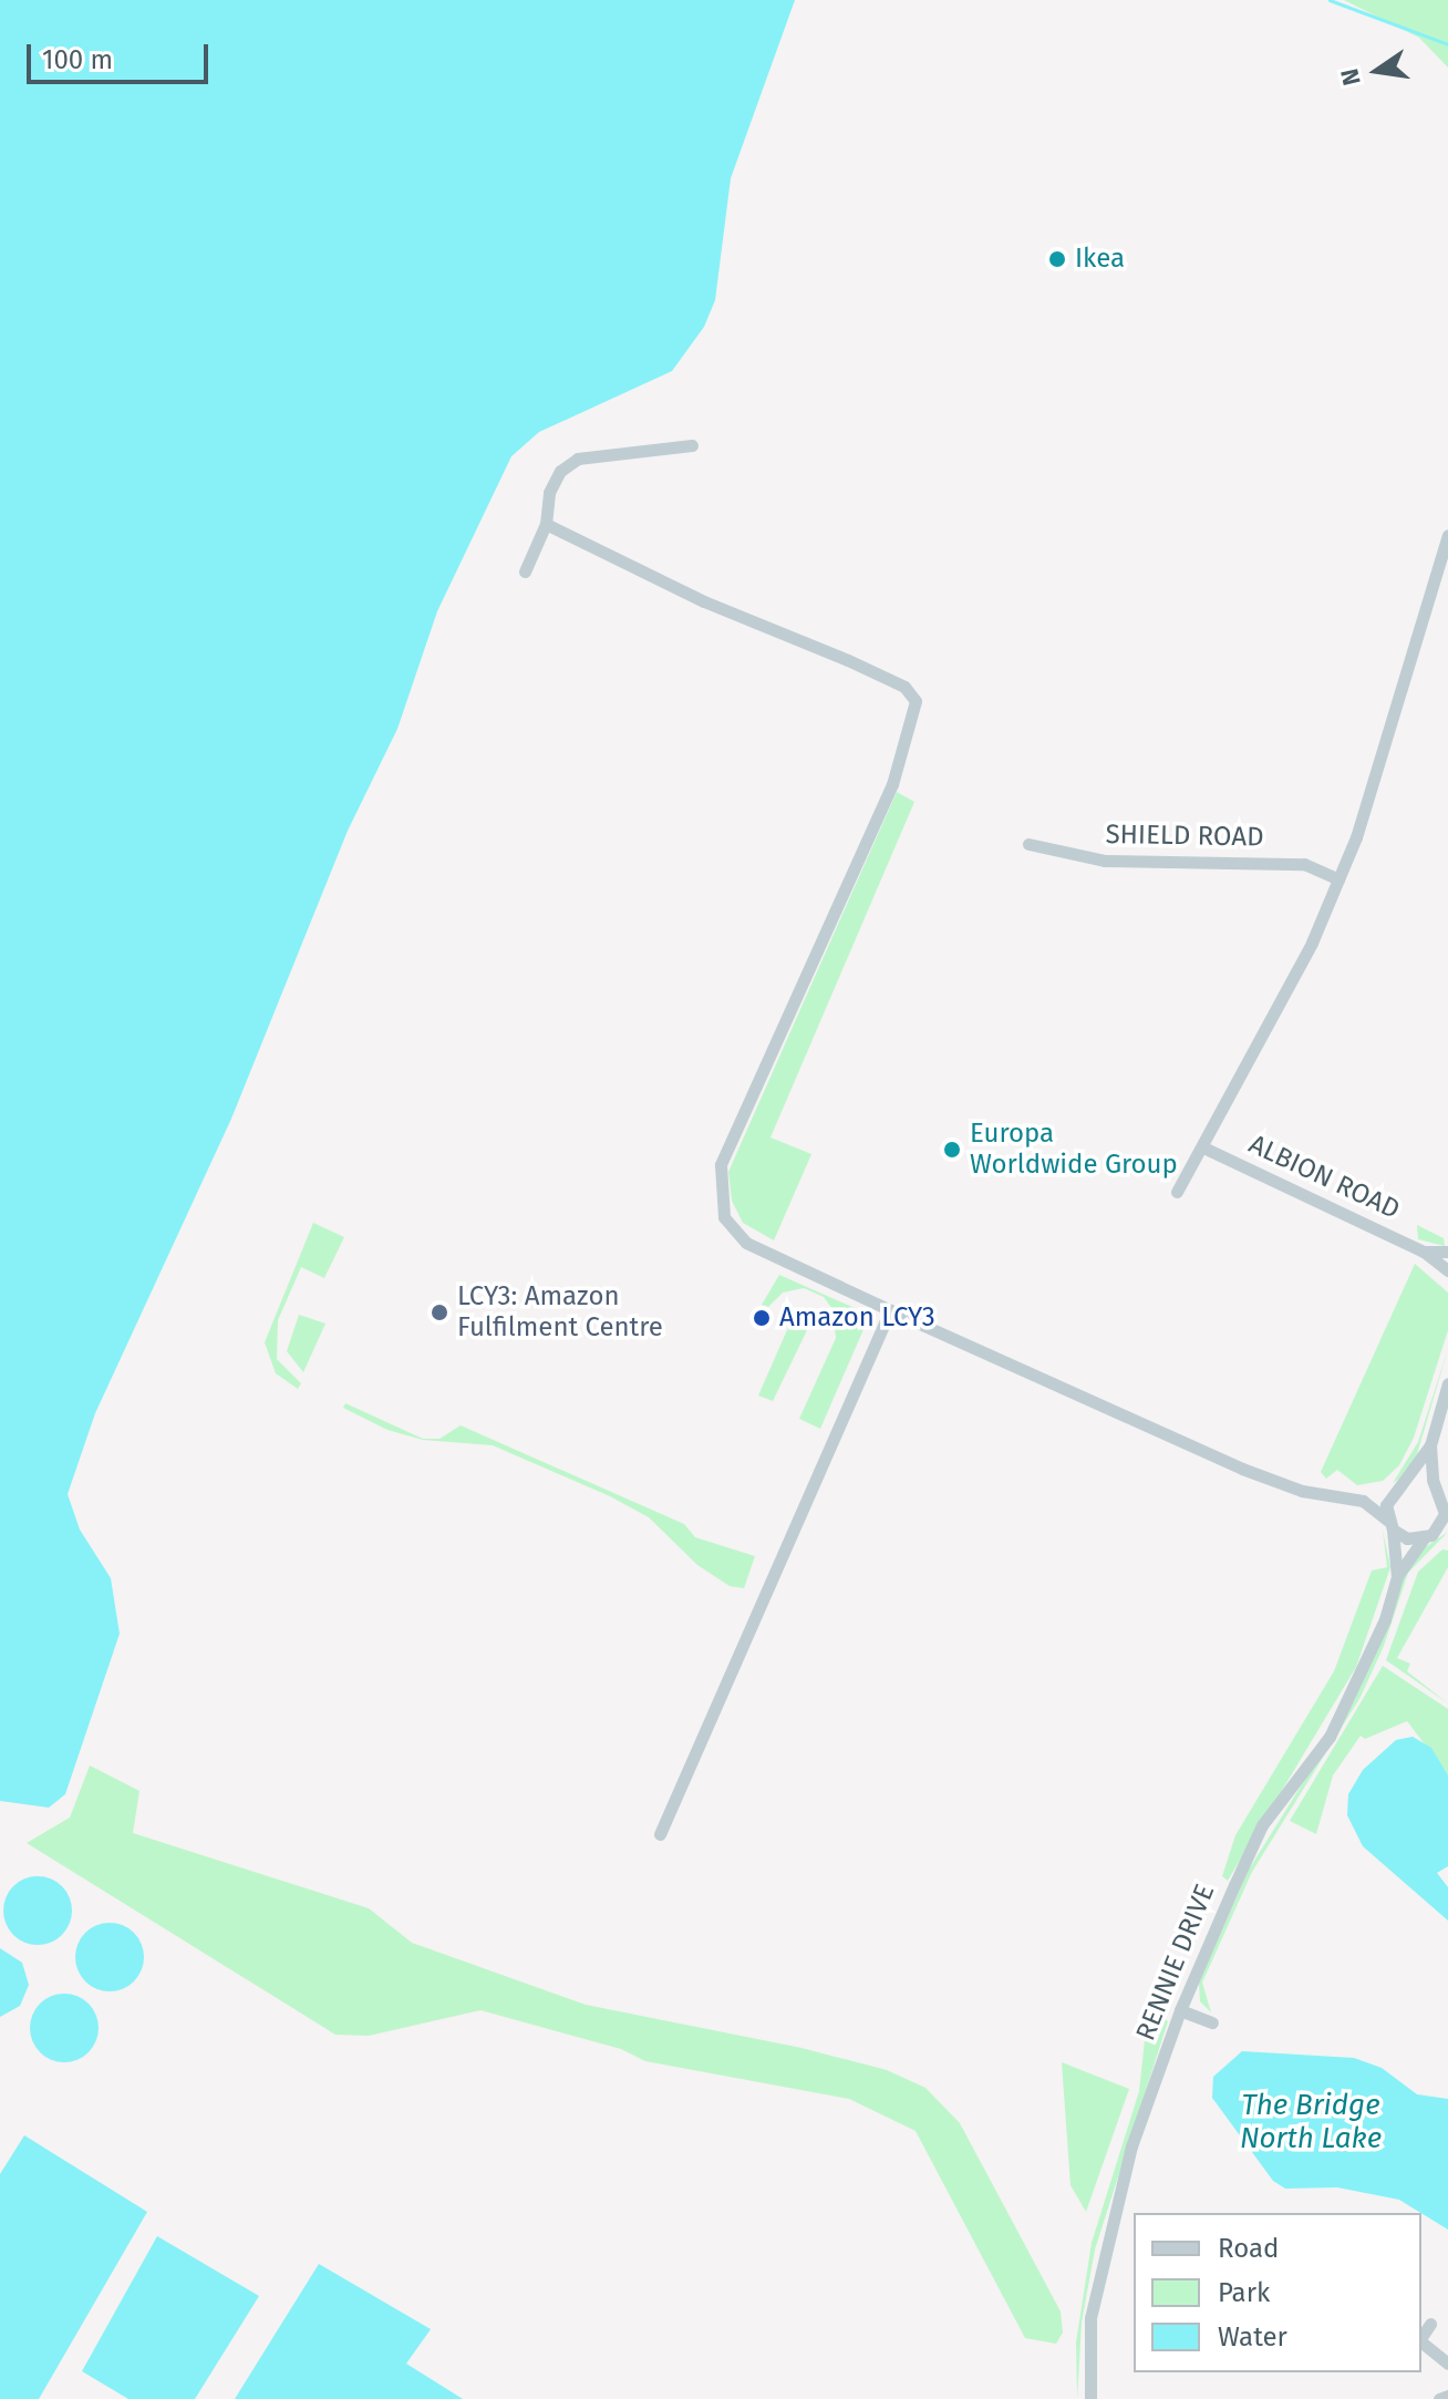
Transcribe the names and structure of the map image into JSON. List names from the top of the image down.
{
  "streets": {
    "street": ["SHIELD ROAD", "ALBION ROAD", "RENNIE DRIVE"]
  },
  "water": ["The Bridge North Lake"],
  "places": [
    "Ikea",
    "Europa Worldwide Group",
    "LCY3: Amazon Fulfilment Centre",
    "Amazon LCY3"
  ],
  "legend": ["Road", "Park", "Water"],
  "scale_bar": "100 m",
  "north": "left"
}
